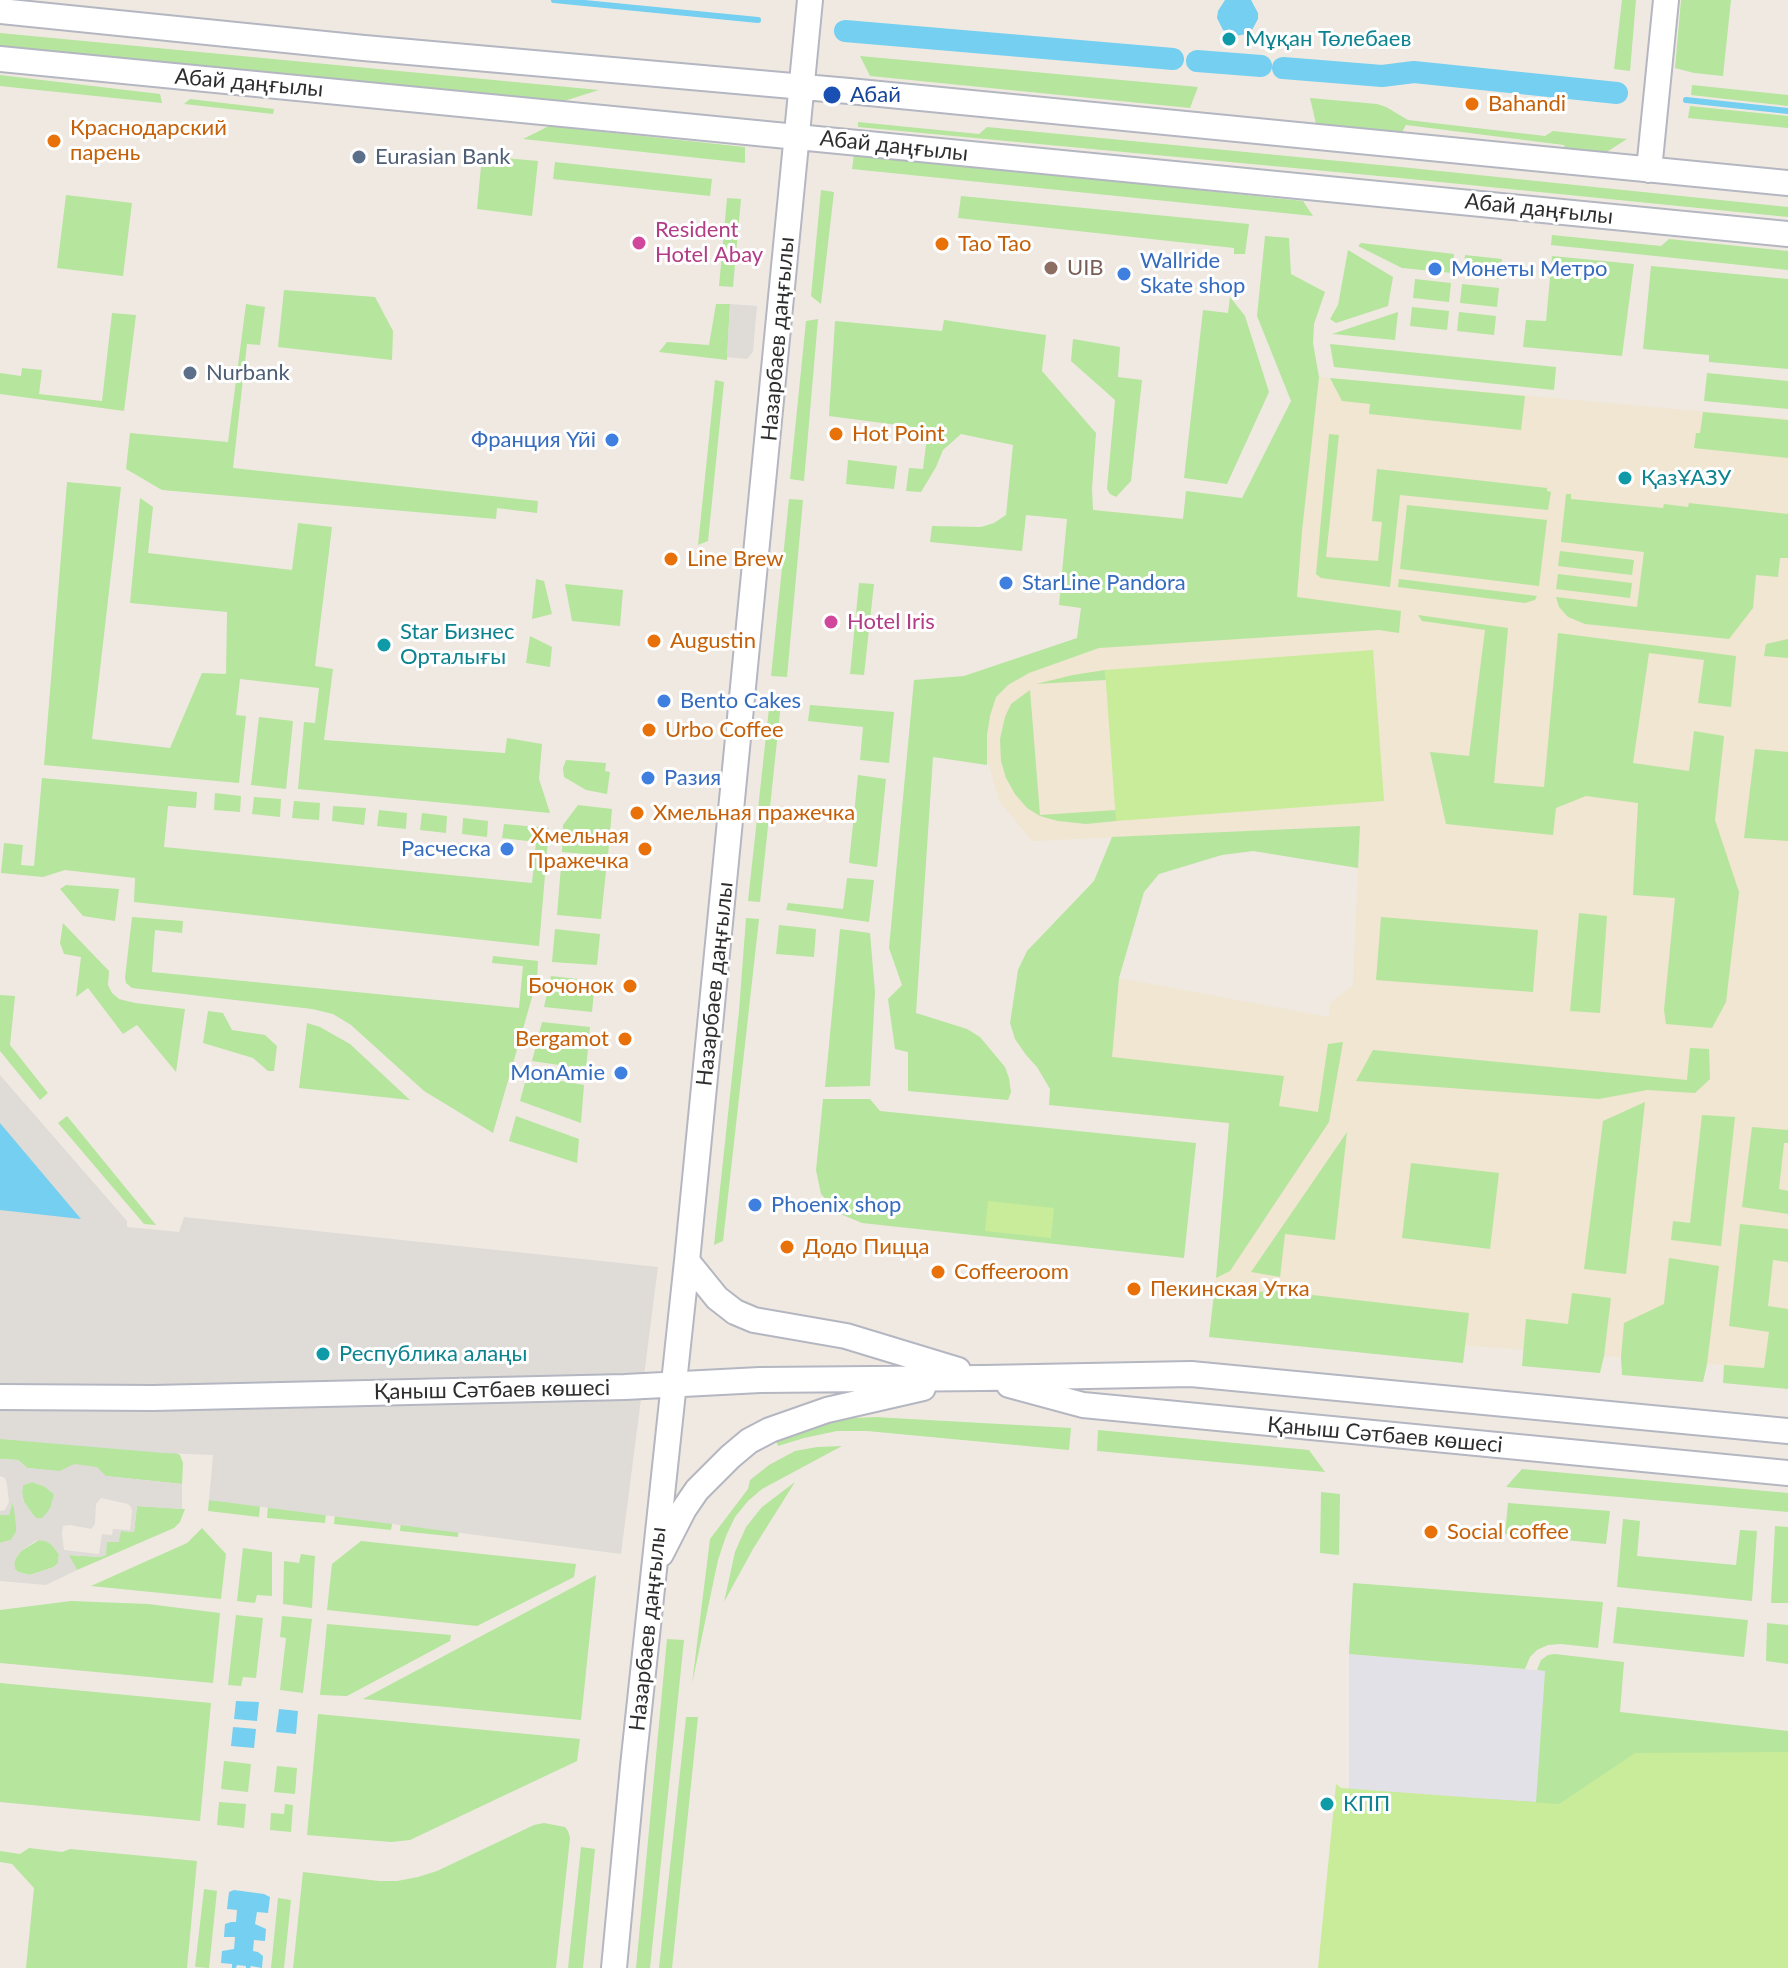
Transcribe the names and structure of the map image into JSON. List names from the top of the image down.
{
  "streets": {
    "main road": ["Абай даңғылы", "Назарбаев даңғылы", "Қаныш Сәтбаев көшесі"]
  },
  "crossings": [
    ["Абай даңғылы", "Назарбаев даңғылы"],
    ["Назарбаев даңғылы", "Қаныш Сәтбаев көшесі"]
  ],
  "places": [
    "Мұқан Төлебаев",
    "Абай",
    "Bahandi",
    "Краснодарский парень",
    "Eurasian Bank",
    "Resident Hotel Abay",
    "Tao Tao",
    "UIB",
    "Монеты Метро",
    "Wallride Skate shop",
    "Nurbank",
    "Hot Point",
    "Франция Үйі",
    "ҚазҰАЗУ",
    "Line Brew",
    "StarLine Pandora",
    "Hotel Iris",
    "Augustin",
    "Star Бизнес Орталығы",
    "Bento Cakes",
    "Urbo Coffee",
    "Разия",
    "Хмельная пражечка",
    "Расческа",
    "Хмельная Пражечка",
    "Бочонок",
    "Bergamot",
    "MonAmie",
    "Phoenix shop",
    "Додо Пицца",
    "Coffeeroom",
    "Пекинская Утка",
    "Республика алаңы",
    "Social coffee",
    "КПП"
  ]
}
